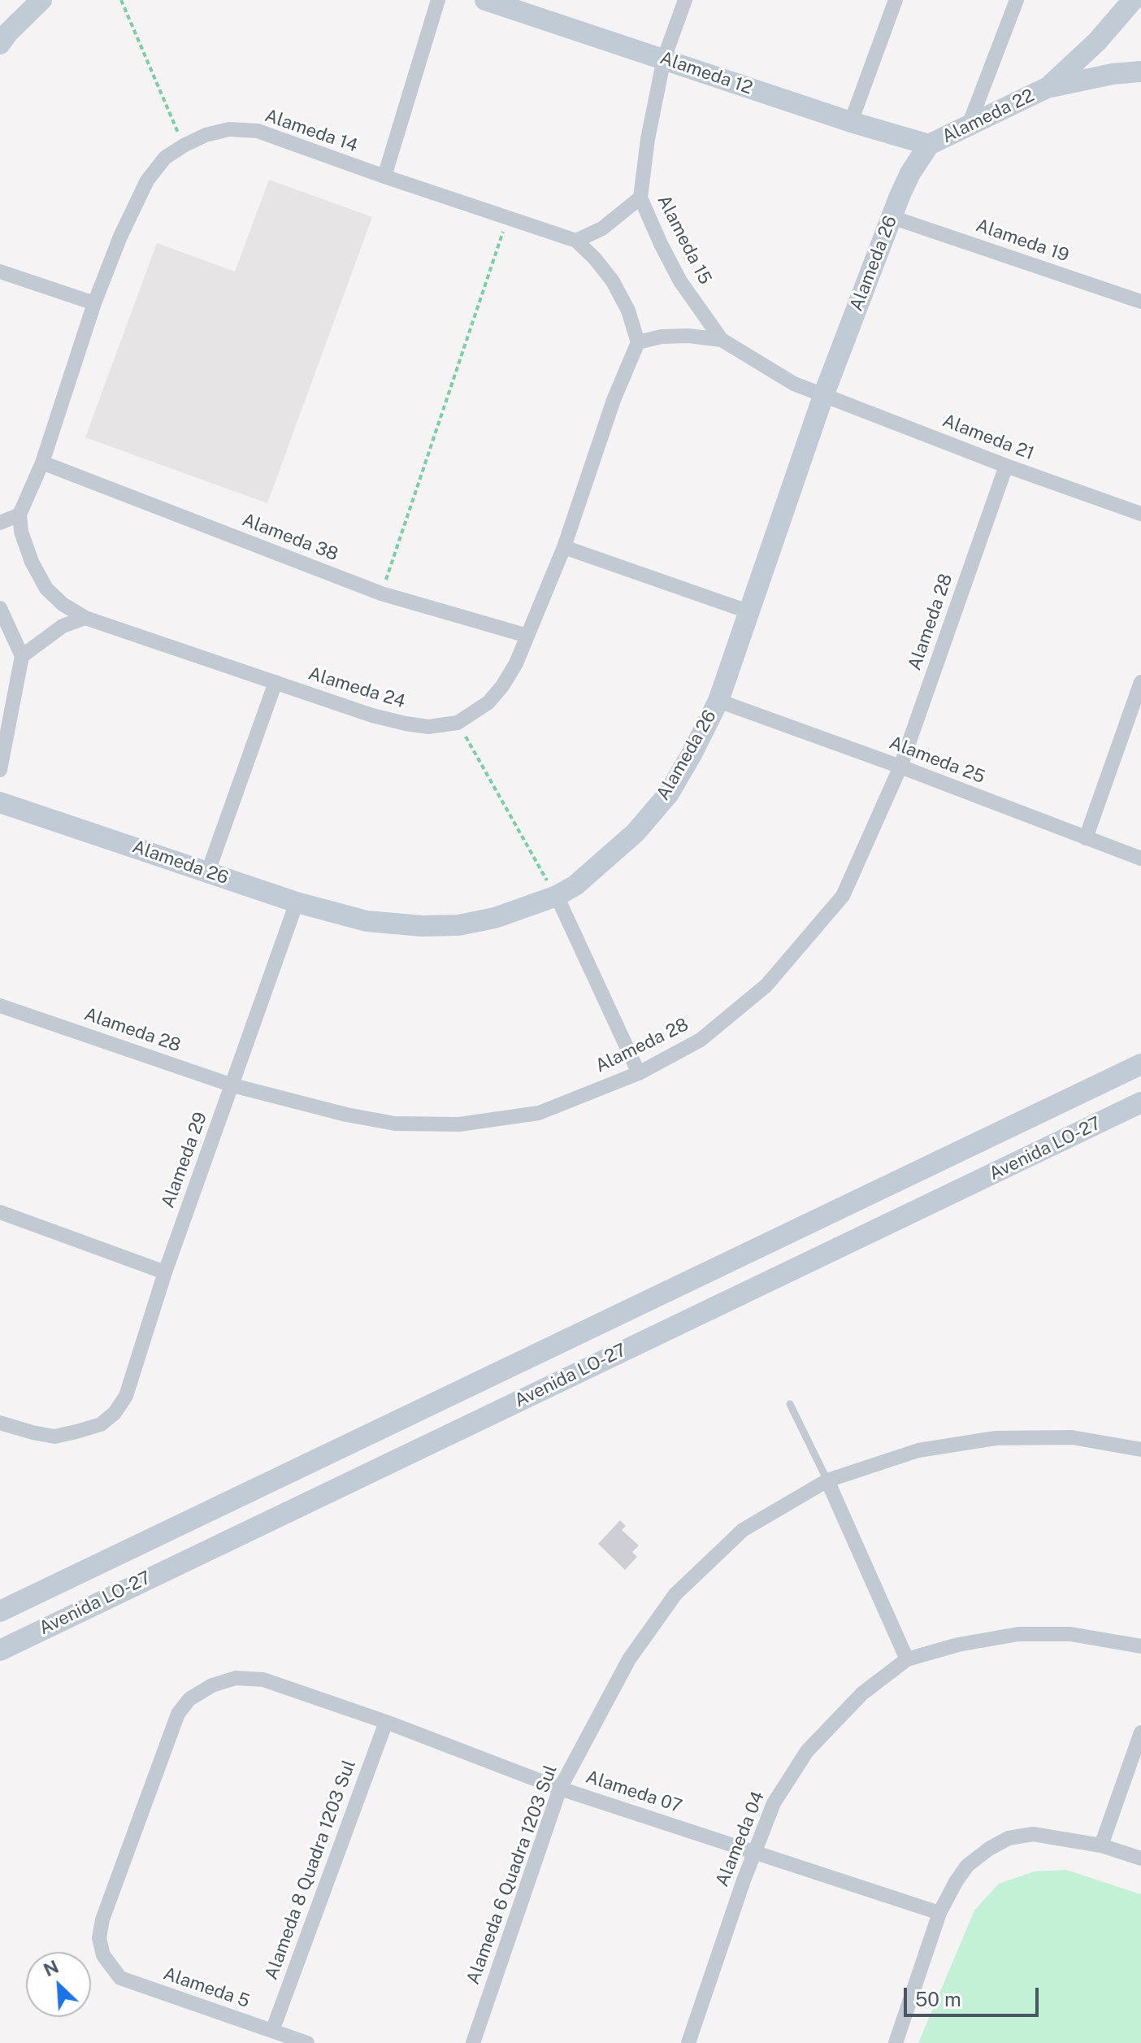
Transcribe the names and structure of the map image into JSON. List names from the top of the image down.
{
  "streets": {
    "street": [
      "Alameda 12",
      "Alameda 22",
      "Alameda 14",
      "Alameda 15",
      "Alameda 19",
      "Alameda 26",
      "Alameda 21",
      "Alameda 38",
      "Alameda 28",
      "Alameda 24",
      "Alameda 25",
      "Avenida LO-27",
      "Alameda 29",
      "Alameda 07",
      "Alameda 04",
      "Alameda 8 Quadra 1203 Sul",
      "Alameda 6 Quadra 1203 Sul",
      "Alameda 5"
    ]
  },
  "crossings": [
    ["Alameda 12", "Alameda 22"],
    ["Alameda 12", "Alameda 15"],
    ["Alameda 12", "Alameda 26"],
    ["Alameda 22", "Alameda 26"],
    ["Alameda 14", "Alameda 38"],
    ["Alameda 14", "Alameda 24"],
    ["Alameda 15", "Alameda 26"],
    ["Alameda 15", "Alameda 21"],
    ["Alameda 19", "Alameda 26"],
    ["Alameda 26", "Alameda 21"],
    ["Alameda 26", "Alameda 25"],
    ["Alameda 26", "Alameda 29"],
    ["Alameda 21", "Alameda 28"],
    ["Alameda 38", "Alameda 24"],
    ["Alameda 28", "Alameda 25"],
    ["Alameda 28", "Alameda 29"],
    ["Alameda 07", "Alameda 04"],
    ["Alameda 07", "Alameda 8 Quadra 1203 Sul"],
    ["Alameda 07", "Alameda 6 Quadra 1203 Sul"],
    ["Alameda 07", "Alameda 5"],
    ["Alameda 8 Quadra 1203 Sul", "Alameda 5"]
  ],
  "scale_bar": "50 m",
  "north": "top left"
}
